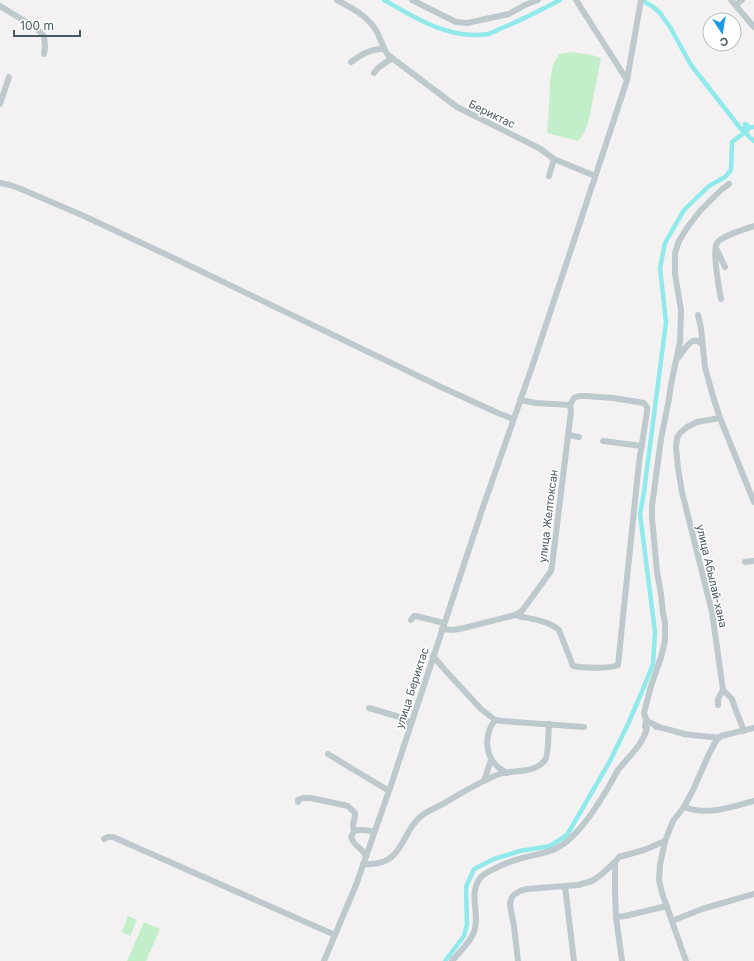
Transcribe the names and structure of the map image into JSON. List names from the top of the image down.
{
  "streets": {
    "street": [
      "Бериктас",
      "улица Желтоксан",
      "улица Абылай-хана",
      "улица Бериктас"
    ]
  },
  "crossings": [
    ["Бериктас", "улица Бериктас"],
    ["улица Желтоксан", "улица Бериктас"]
  ],
  "scale_bar": "100 m",
  "north": "bottom"
}
